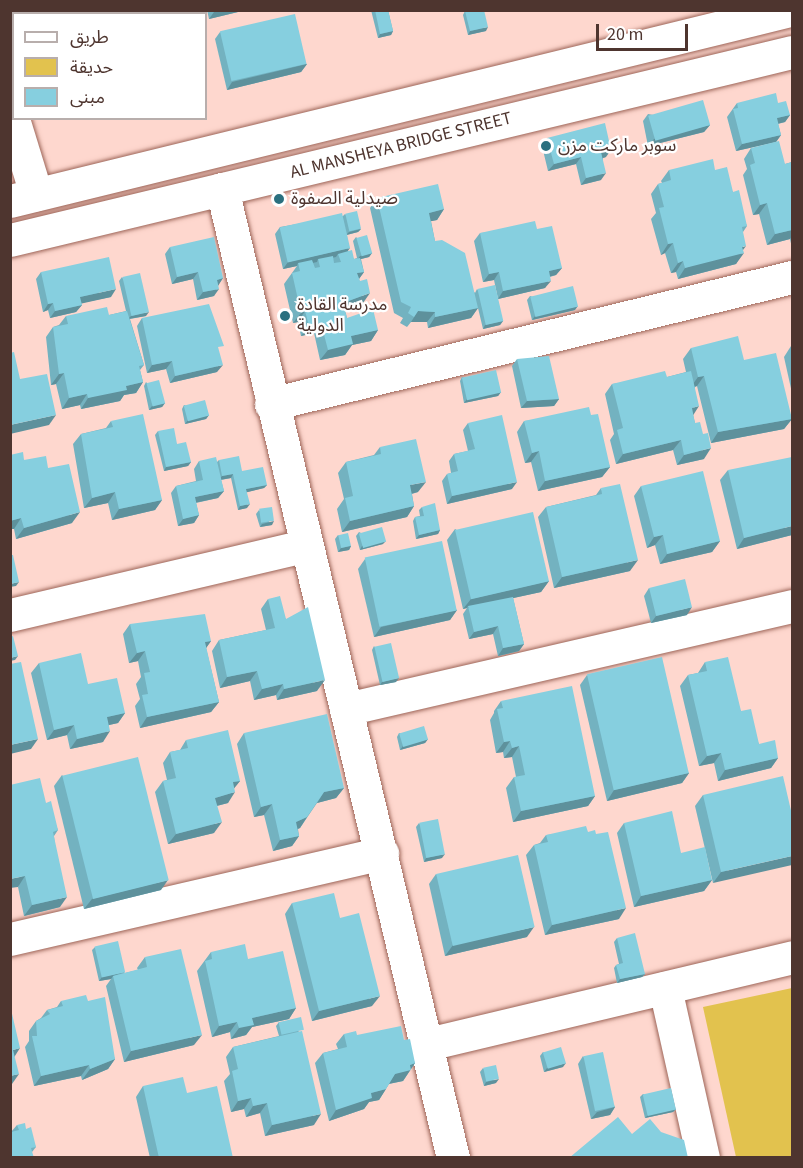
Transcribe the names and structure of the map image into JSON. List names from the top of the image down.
{
  "streets": {
    "street": ["AL MANSHEYA BRIDGE STREET"]
  },
  "places": ["سوبر ماركت مزن", "صيدلية الصفوة", "مدرسة القادة الدولية"],
  "legend": ["طريق", "حديقة", "مبنى"],
  "scale_bar": "20 m"
}
